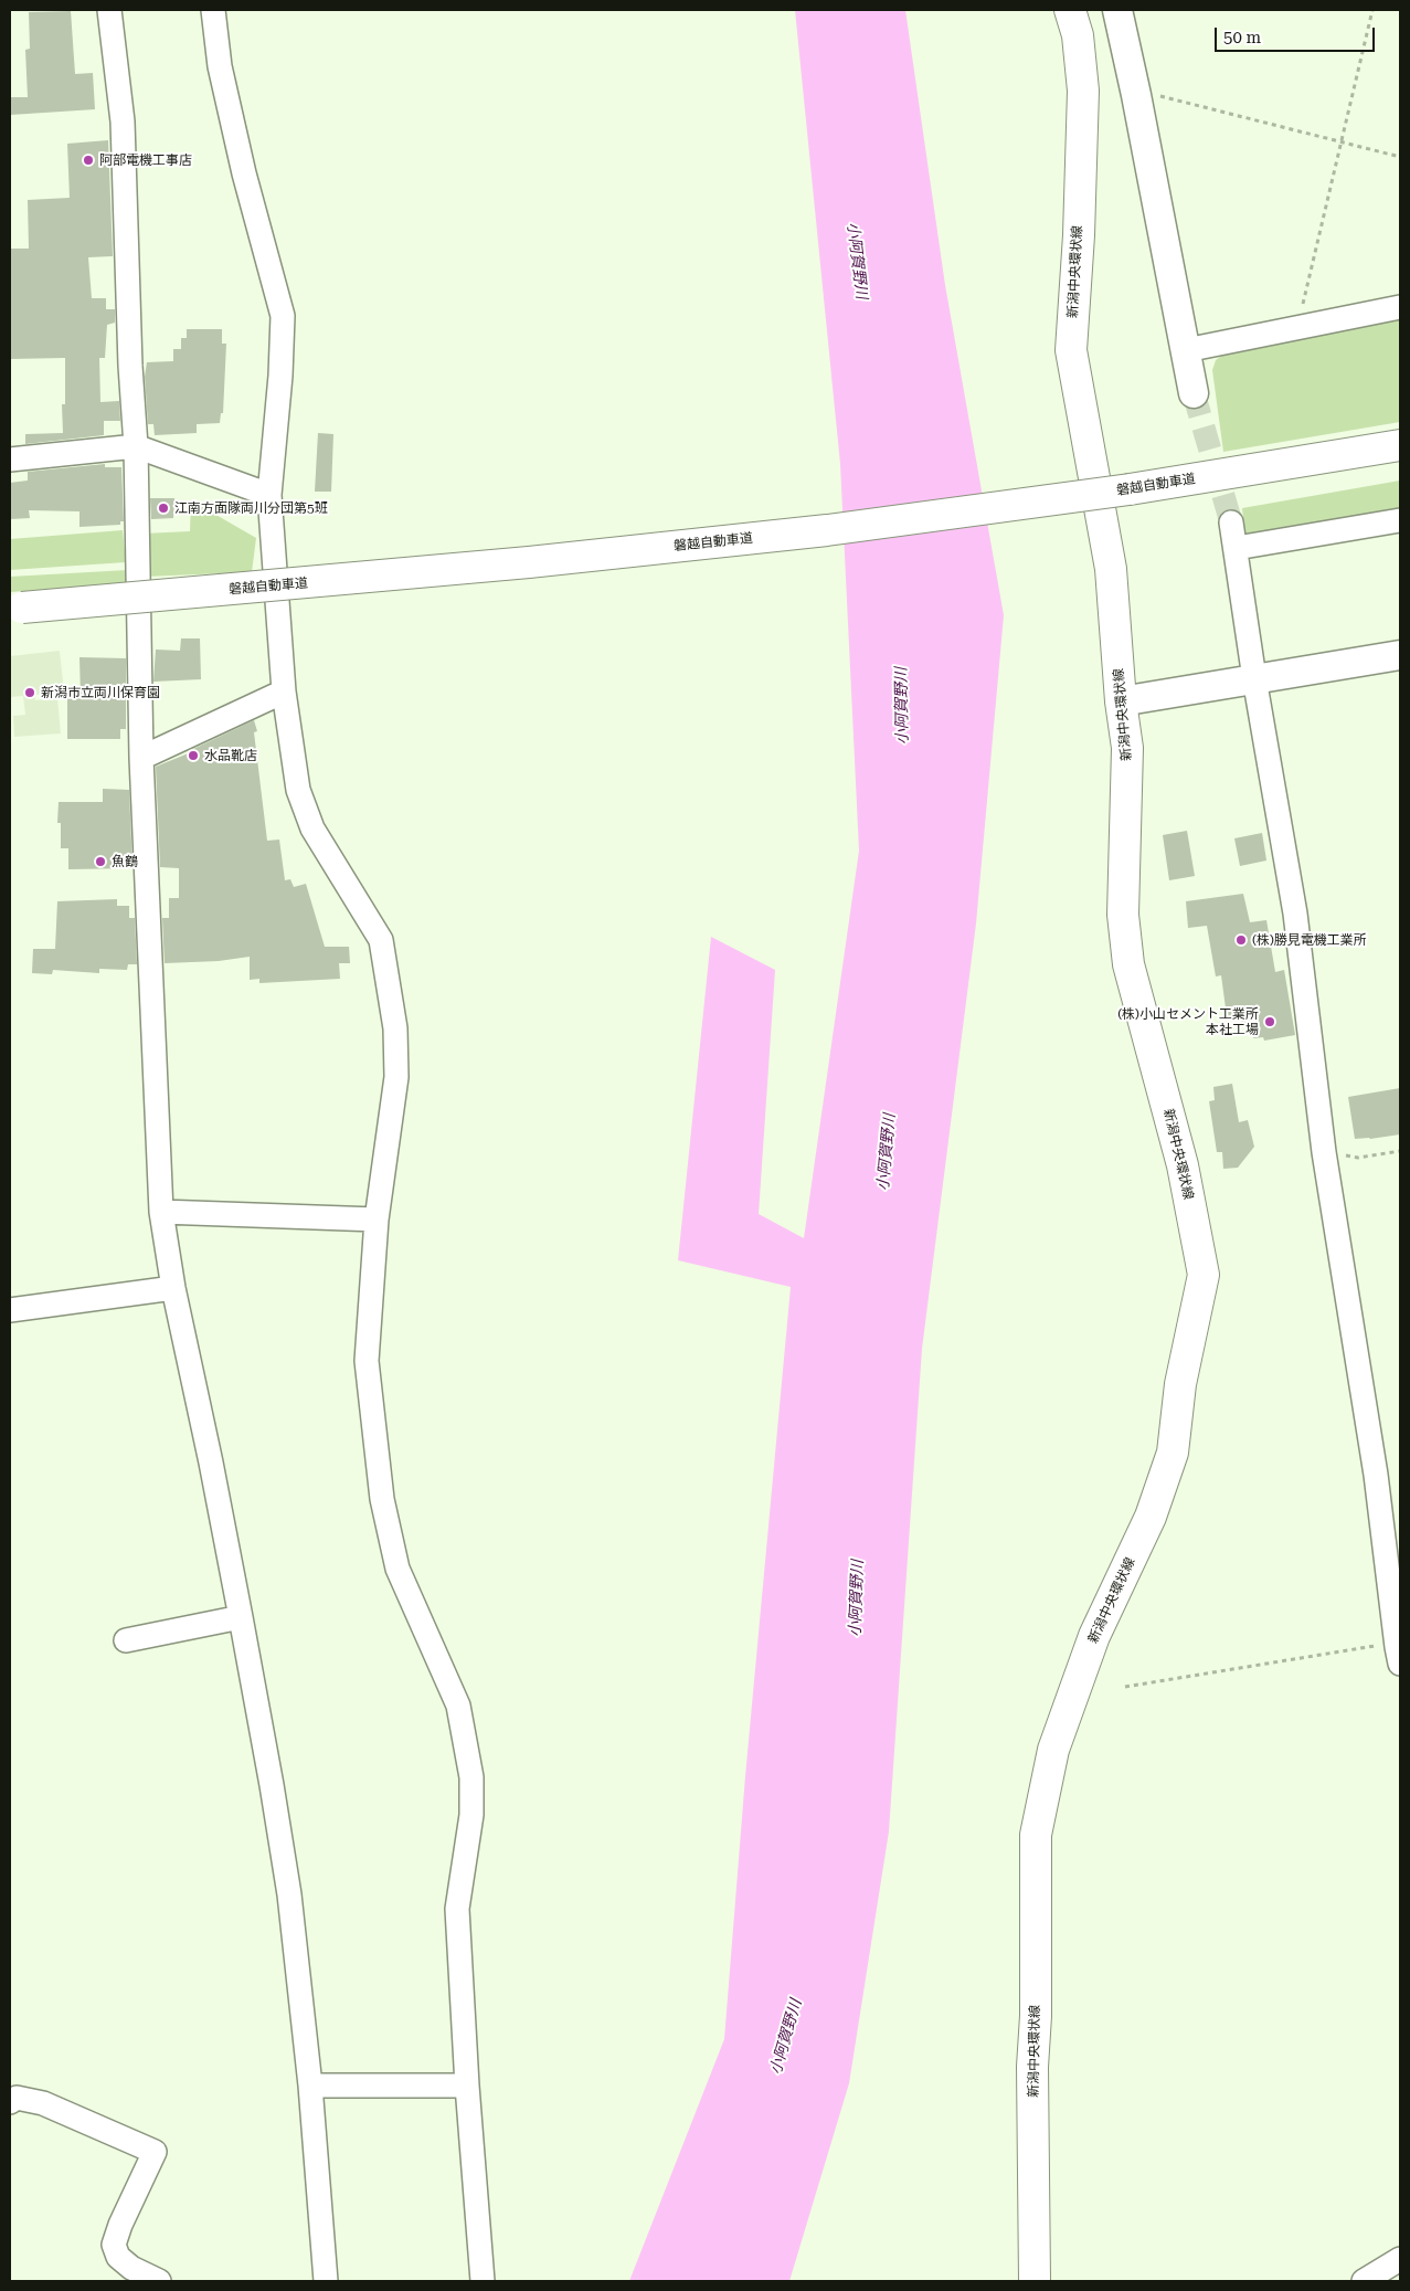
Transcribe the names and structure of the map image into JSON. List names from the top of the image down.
{
  "streets": {
    "main road": ["新潟中央環状線", "磐越自動車道"]
  },
  "water": ["小阿賀野川"],
  "places": [
    "阿部電機工事店",
    "江南方面隊両川分団第5班",
    "新潟市立両川保育園",
    "水品靴店",
    "魚鶴",
    "(株)勝見電機工業所",
    "(株)小山セメント工業所 本社工場"
  ],
  "scale_bar": "50 m"
}
